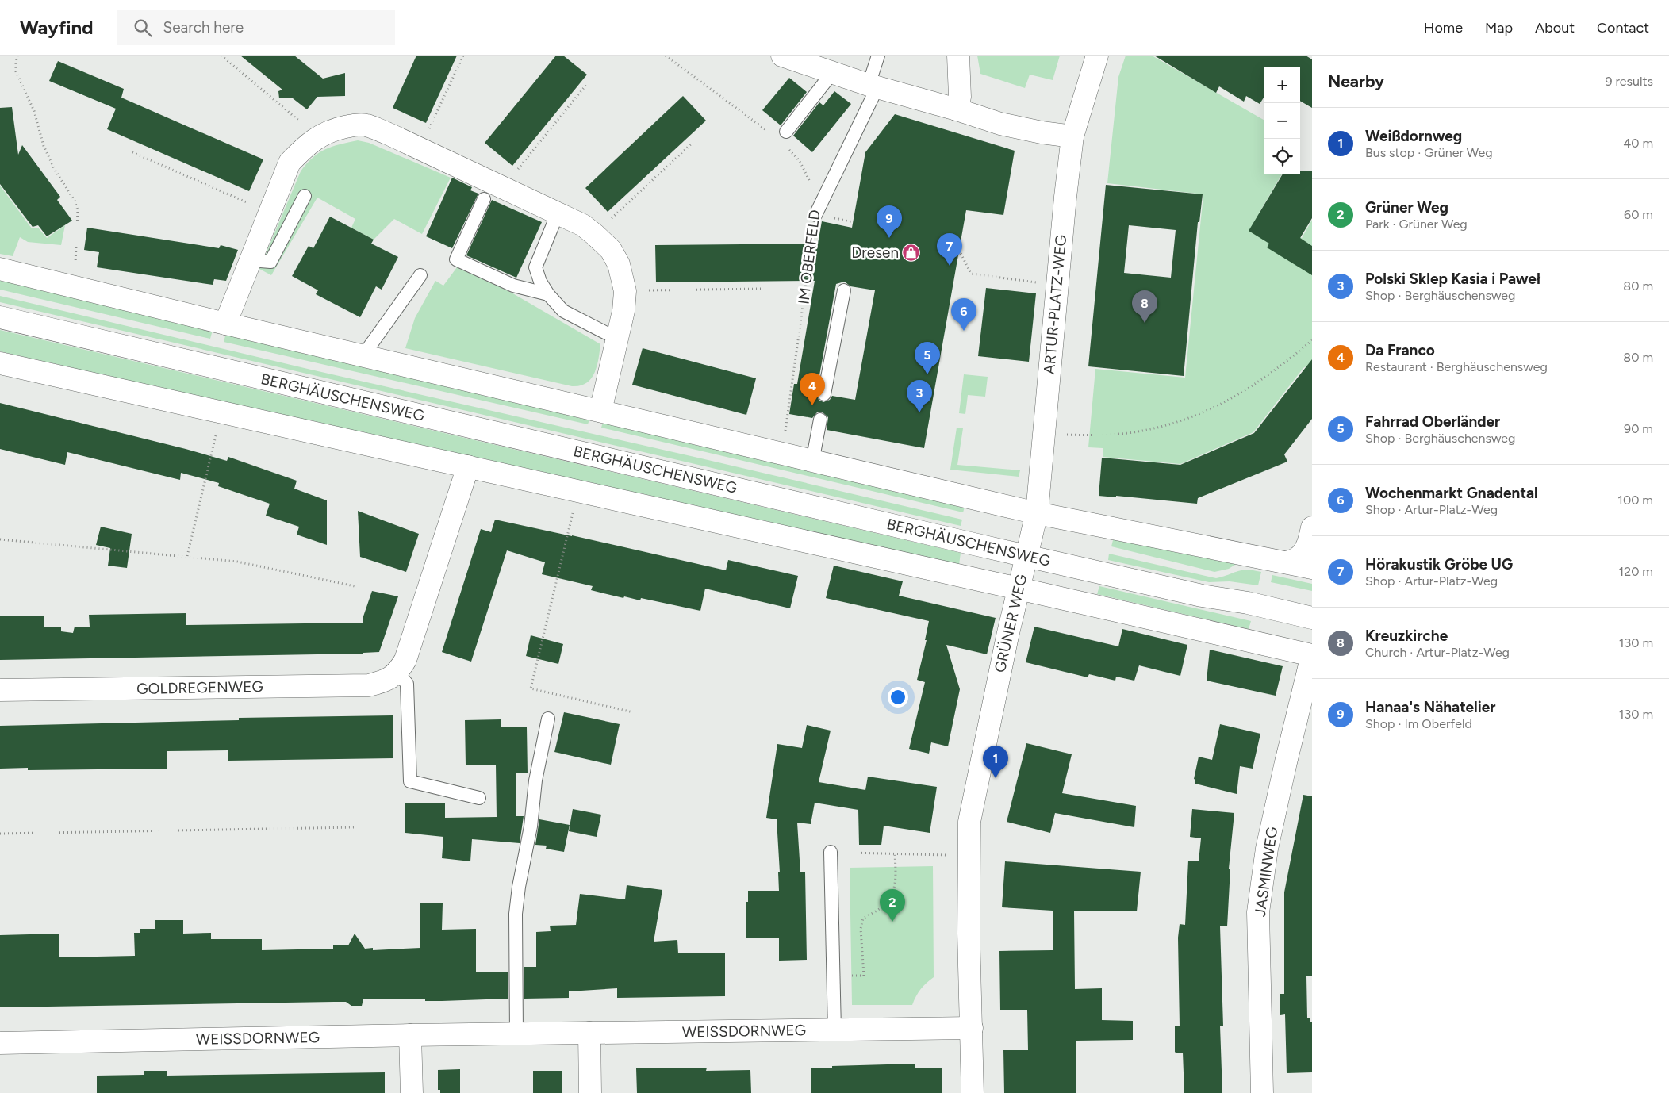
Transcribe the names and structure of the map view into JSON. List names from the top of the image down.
{
  "streets": {
    "street": [
      "ARTUR-PLATZ-WEG",
      "BERGHÄUSCHENSWEG",
      "GRÜNER WEG",
      "GOLDREGENWEG",
      "JASMINWEG",
      "WEISSDORNWEG"
    ],
    "path": ["IM OBERFELD"]
  },
  "crossings": [
    ["ARTUR-PLATZ-WEG", "BERGHÄUSCHENSWEG"],
    ["ARTUR-PLATZ-WEG", "GRÜNER WEG"],
    ["BERGHÄUSCHENSWEG", "GRÜNER WEG"],
    ["GRÜNER WEG", "WEISSDORNWEG"]
  ],
  "places": {
    "shop": ["Dresen"]
  },
  "page": {
    "header": "Wayfind",
    "search": "Search here",
    "nav": [
      "Home",
      "Map",
      "About",
      "Contact"
    ],
    "heading": ["Nearby", "9 results"],
    "map_buttons": ["+", "−"],
    "list": [
      {
        "mark": "1",
        "name": "Weißdornweg",
        "note": "Bus stop · Grüner Weg",
        "value": "40 m"
      },
      {
        "mark": "2",
        "name": "Grüner Weg",
        "note": "Park · Grüner Weg",
        "value": "60 m"
      },
      {
        "mark": "3",
        "name": "Polski Sklep Kasia i Paweł",
        "note": "Shop · Berghäuschensweg",
        "value": "80 m"
      },
      {
        "mark": "4",
        "name": "Da Franco",
        "note": "Restaurant · Berghäuschensweg",
        "value": "80 m"
      },
      {
        "mark": "5",
        "name": "Fahrrad Oberländer",
        "note": "Shop · Berghäuschensweg",
        "value": "90 m"
      },
      {
        "mark": "6",
        "name": "Wochenmarkt Gnadental",
        "note": "Shop · Artur-Platz-Weg",
        "value": "100 m"
      },
      {
        "mark": "7",
        "name": "Hörakustik Gröbe UG",
        "note": "Shop · Artur-Platz-Weg",
        "value": "120 m"
      },
      {
        "mark": "8",
        "name": "Kreuzkirche",
        "note": "Church · Artur-Platz-Weg",
        "value": "130 m"
      },
      {
        "mark": "9",
        "name": "Hanaa's Nähatelier",
        "note": "Shop · Im Oberfeld",
        "value": "130 m"
      }
    ],
    "pins": [
      "9",
      "7",
      "8",
      "6",
      "5",
      "4",
      "3",
      "1",
      "2"
    ]
  }
}
